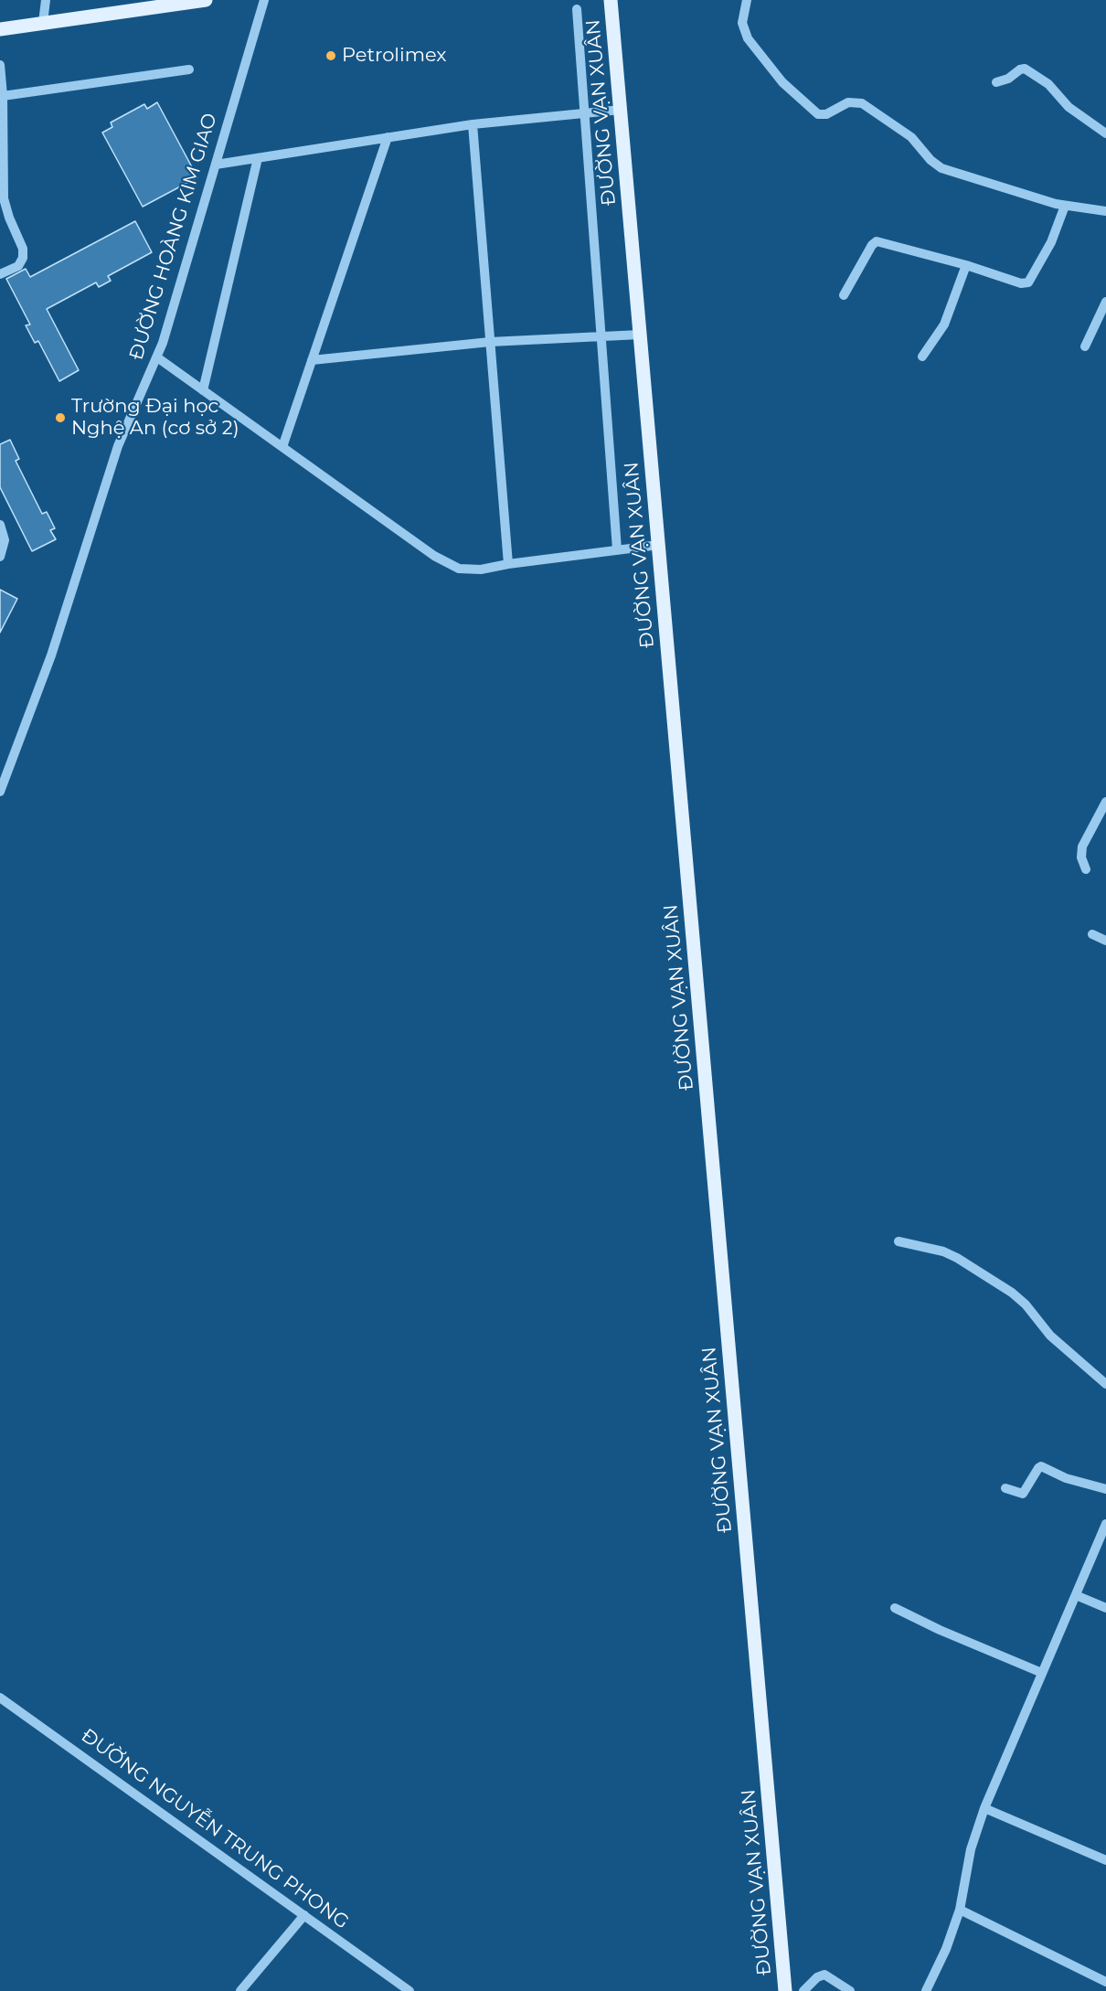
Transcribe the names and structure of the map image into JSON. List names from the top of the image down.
{
  "streets": {
    "main road": ["ĐƯỜNG VẠN XUÂN"],
    "street": ["ĐƯỜNG HOÀNG KIM GIAO", "ĐƯỜNG NGUYỄN TRUNG PHONG"]
  },
  "places": ["Petrolimex", "Trường Đại học Nghệ An (cơ sở 2)"]
}
